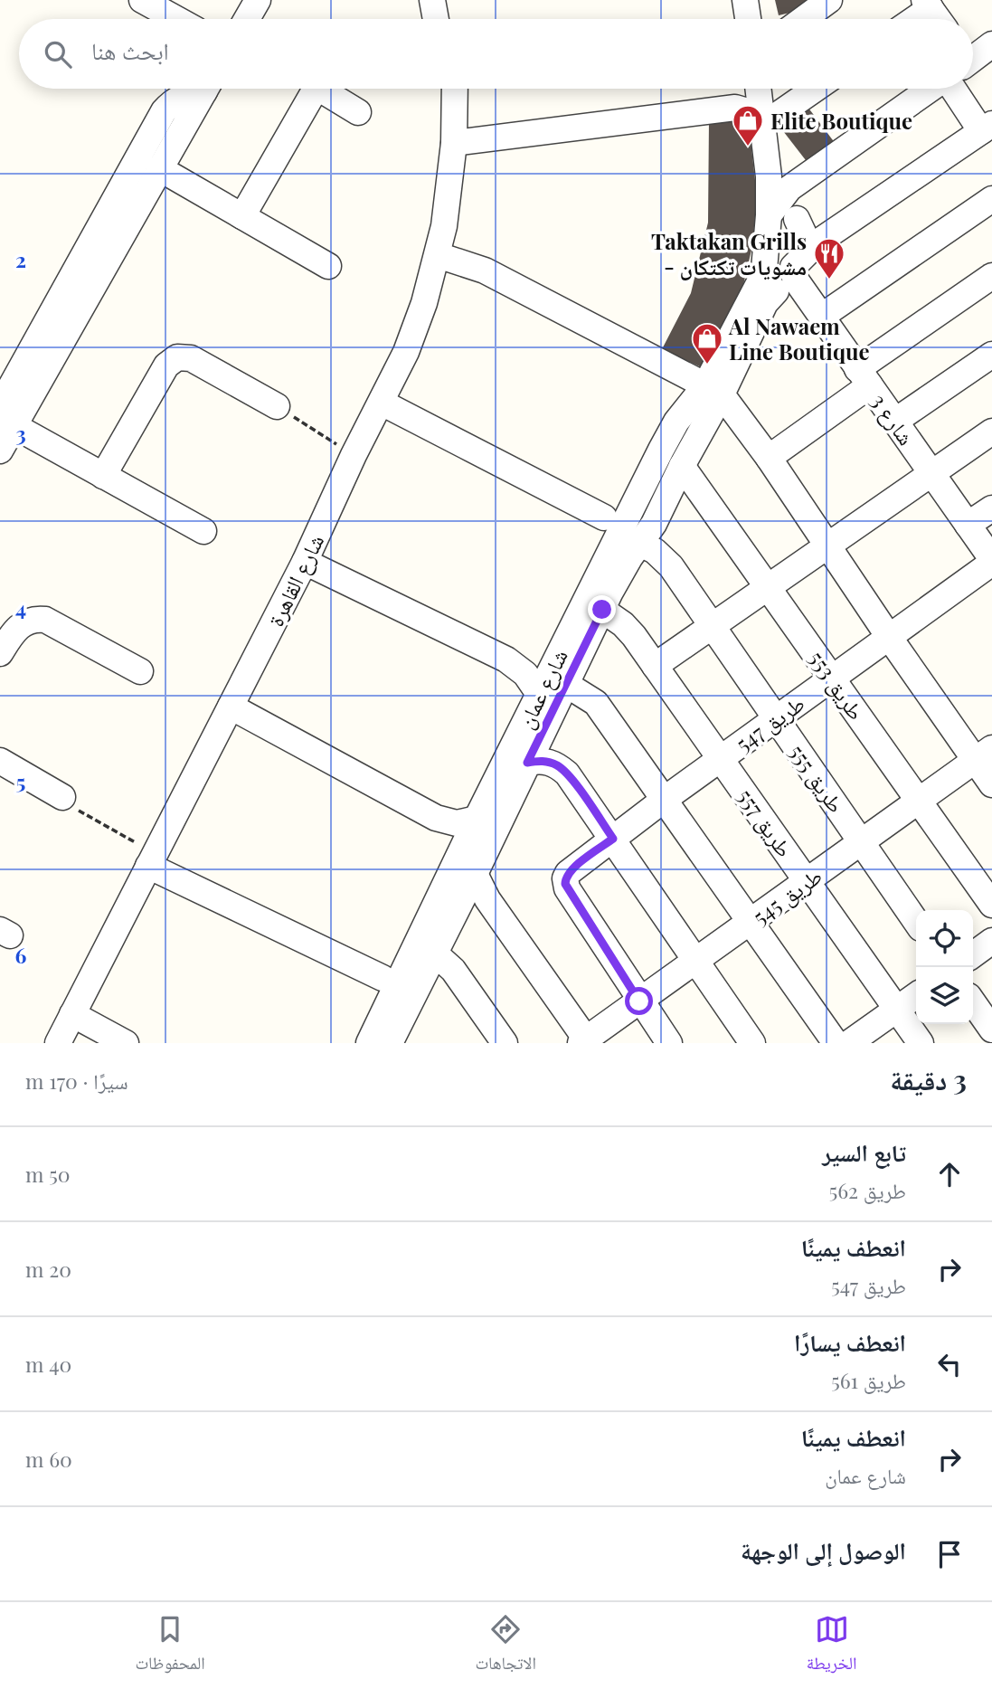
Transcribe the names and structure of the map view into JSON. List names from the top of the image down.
{
  "streets": {
    "street": [
      "شارع 3",
      "شارع القاهرة",
      "طريق 553",
      "شارع عمان",
      "طريق 547",
      "طريق 555",
      "طريق 557",
      "طريق 545"
    ]
  },
  "crossings": [
    ["شارع 3", "شارع عمان"],
    ["شارع 3", "طريق 547"],
    ["طريق 553", "شارع عمان"],
    ["طريق 553", "طريق 547"],
    ["طريق 553", "طريق 545"],
    ["شارع عمان", "طريق 555"],
    ["شارع عمان", "طريق 557"],
    ["طريق 547", "طريق 555"],
    ["طريق 547", "طريق 557"],
    ["طريق 547", "طريق 545"],
    ["طريق 555", "طريق 545"],
    ["طريق 557", "طريق 545"]
  ],
  "places": {
    "shop": ["Elite Boutique", "Al Nawaem Line Boutique"],
    "restaurant": ["Taktakan Grills - مشويات تكتكان"]
  },
  "page": {
    "search": "ابحث هنا",
    "heading": ["3 دقيقة", "سيرًا · 170 m"],
    "list": [
      ["تابع السير", "طريق 562", "50 m"],
      ["انعطف يمينًا", "طريق 547", "20 m"],
      ["انعطف يسارًا", "طريق 561", "40 m"],
      ["انعطف يمينًا", "شارع عمان", "60 m"],
      "الوصول إلى الوجهة"
    ],
    "nav": ["الخريطة", "الاتجاهات", "المحفوظات"]
  },
  "grid": {
    "rows": [
      "2",
      "3",
      "4",
      "5",
      "6"
    ]
  }
}
